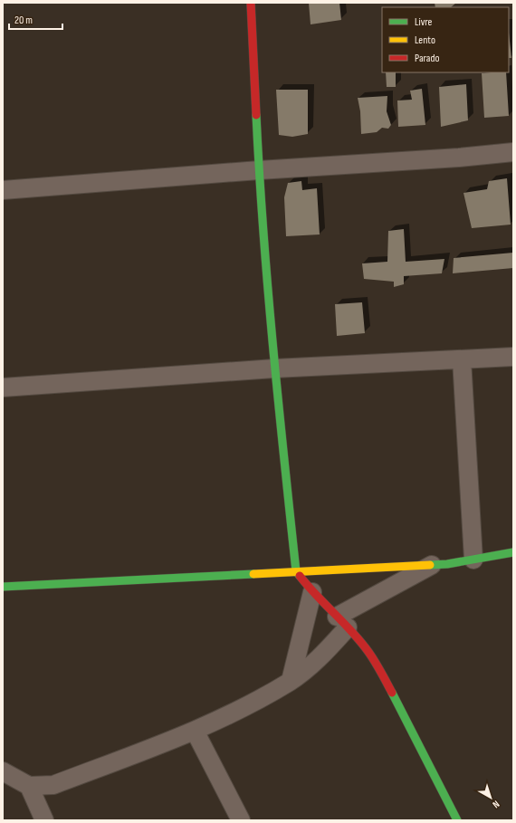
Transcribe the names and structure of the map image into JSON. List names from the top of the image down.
{
  "legend": ["Livre", "Lento", "Parado"],
  "scale_bar": "20 m",
  "north": "bottom right"
}
